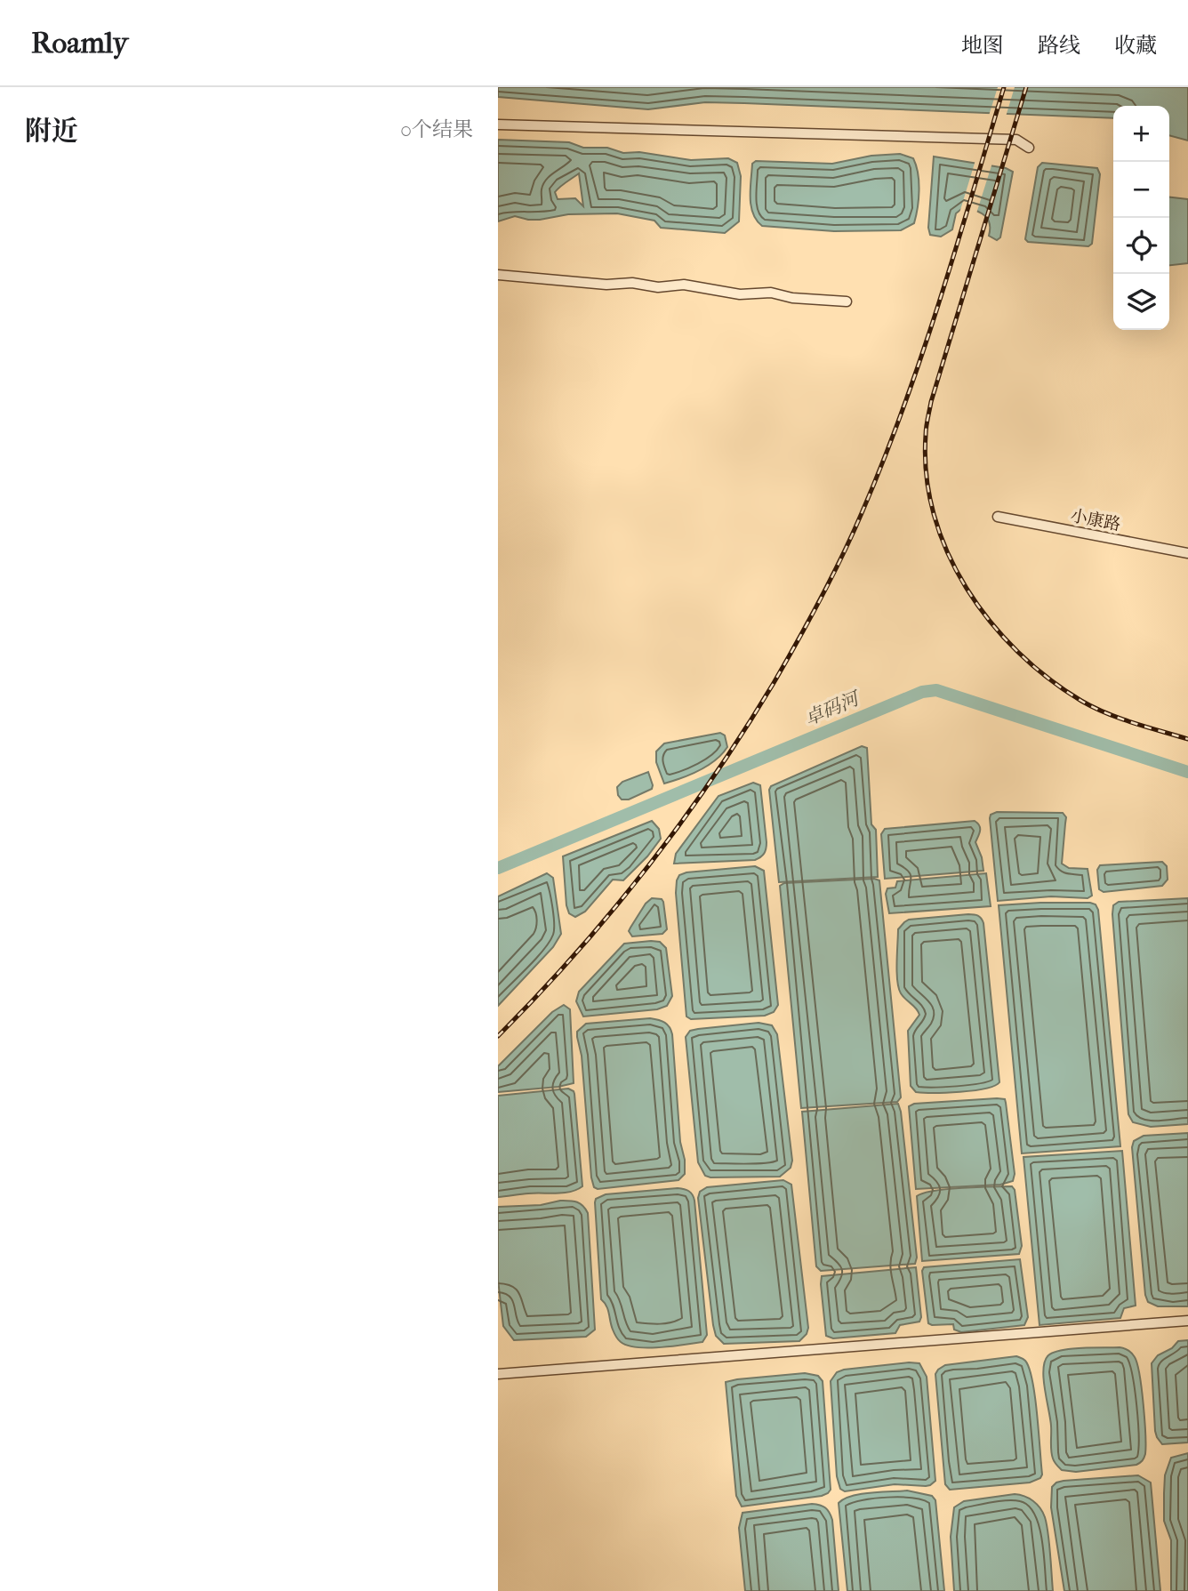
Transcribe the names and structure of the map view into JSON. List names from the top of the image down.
{
  "streets": {
    "street": ["小康路"]
  },
  "water": ["卓码河"],
  "page": {
    "header": "Roamly",
    "nav": ["地图", "路线", "收藏"],
    "heading": ["附近", "0个结果"],
    "map_buttons": ["+", "−"]
  }
}
